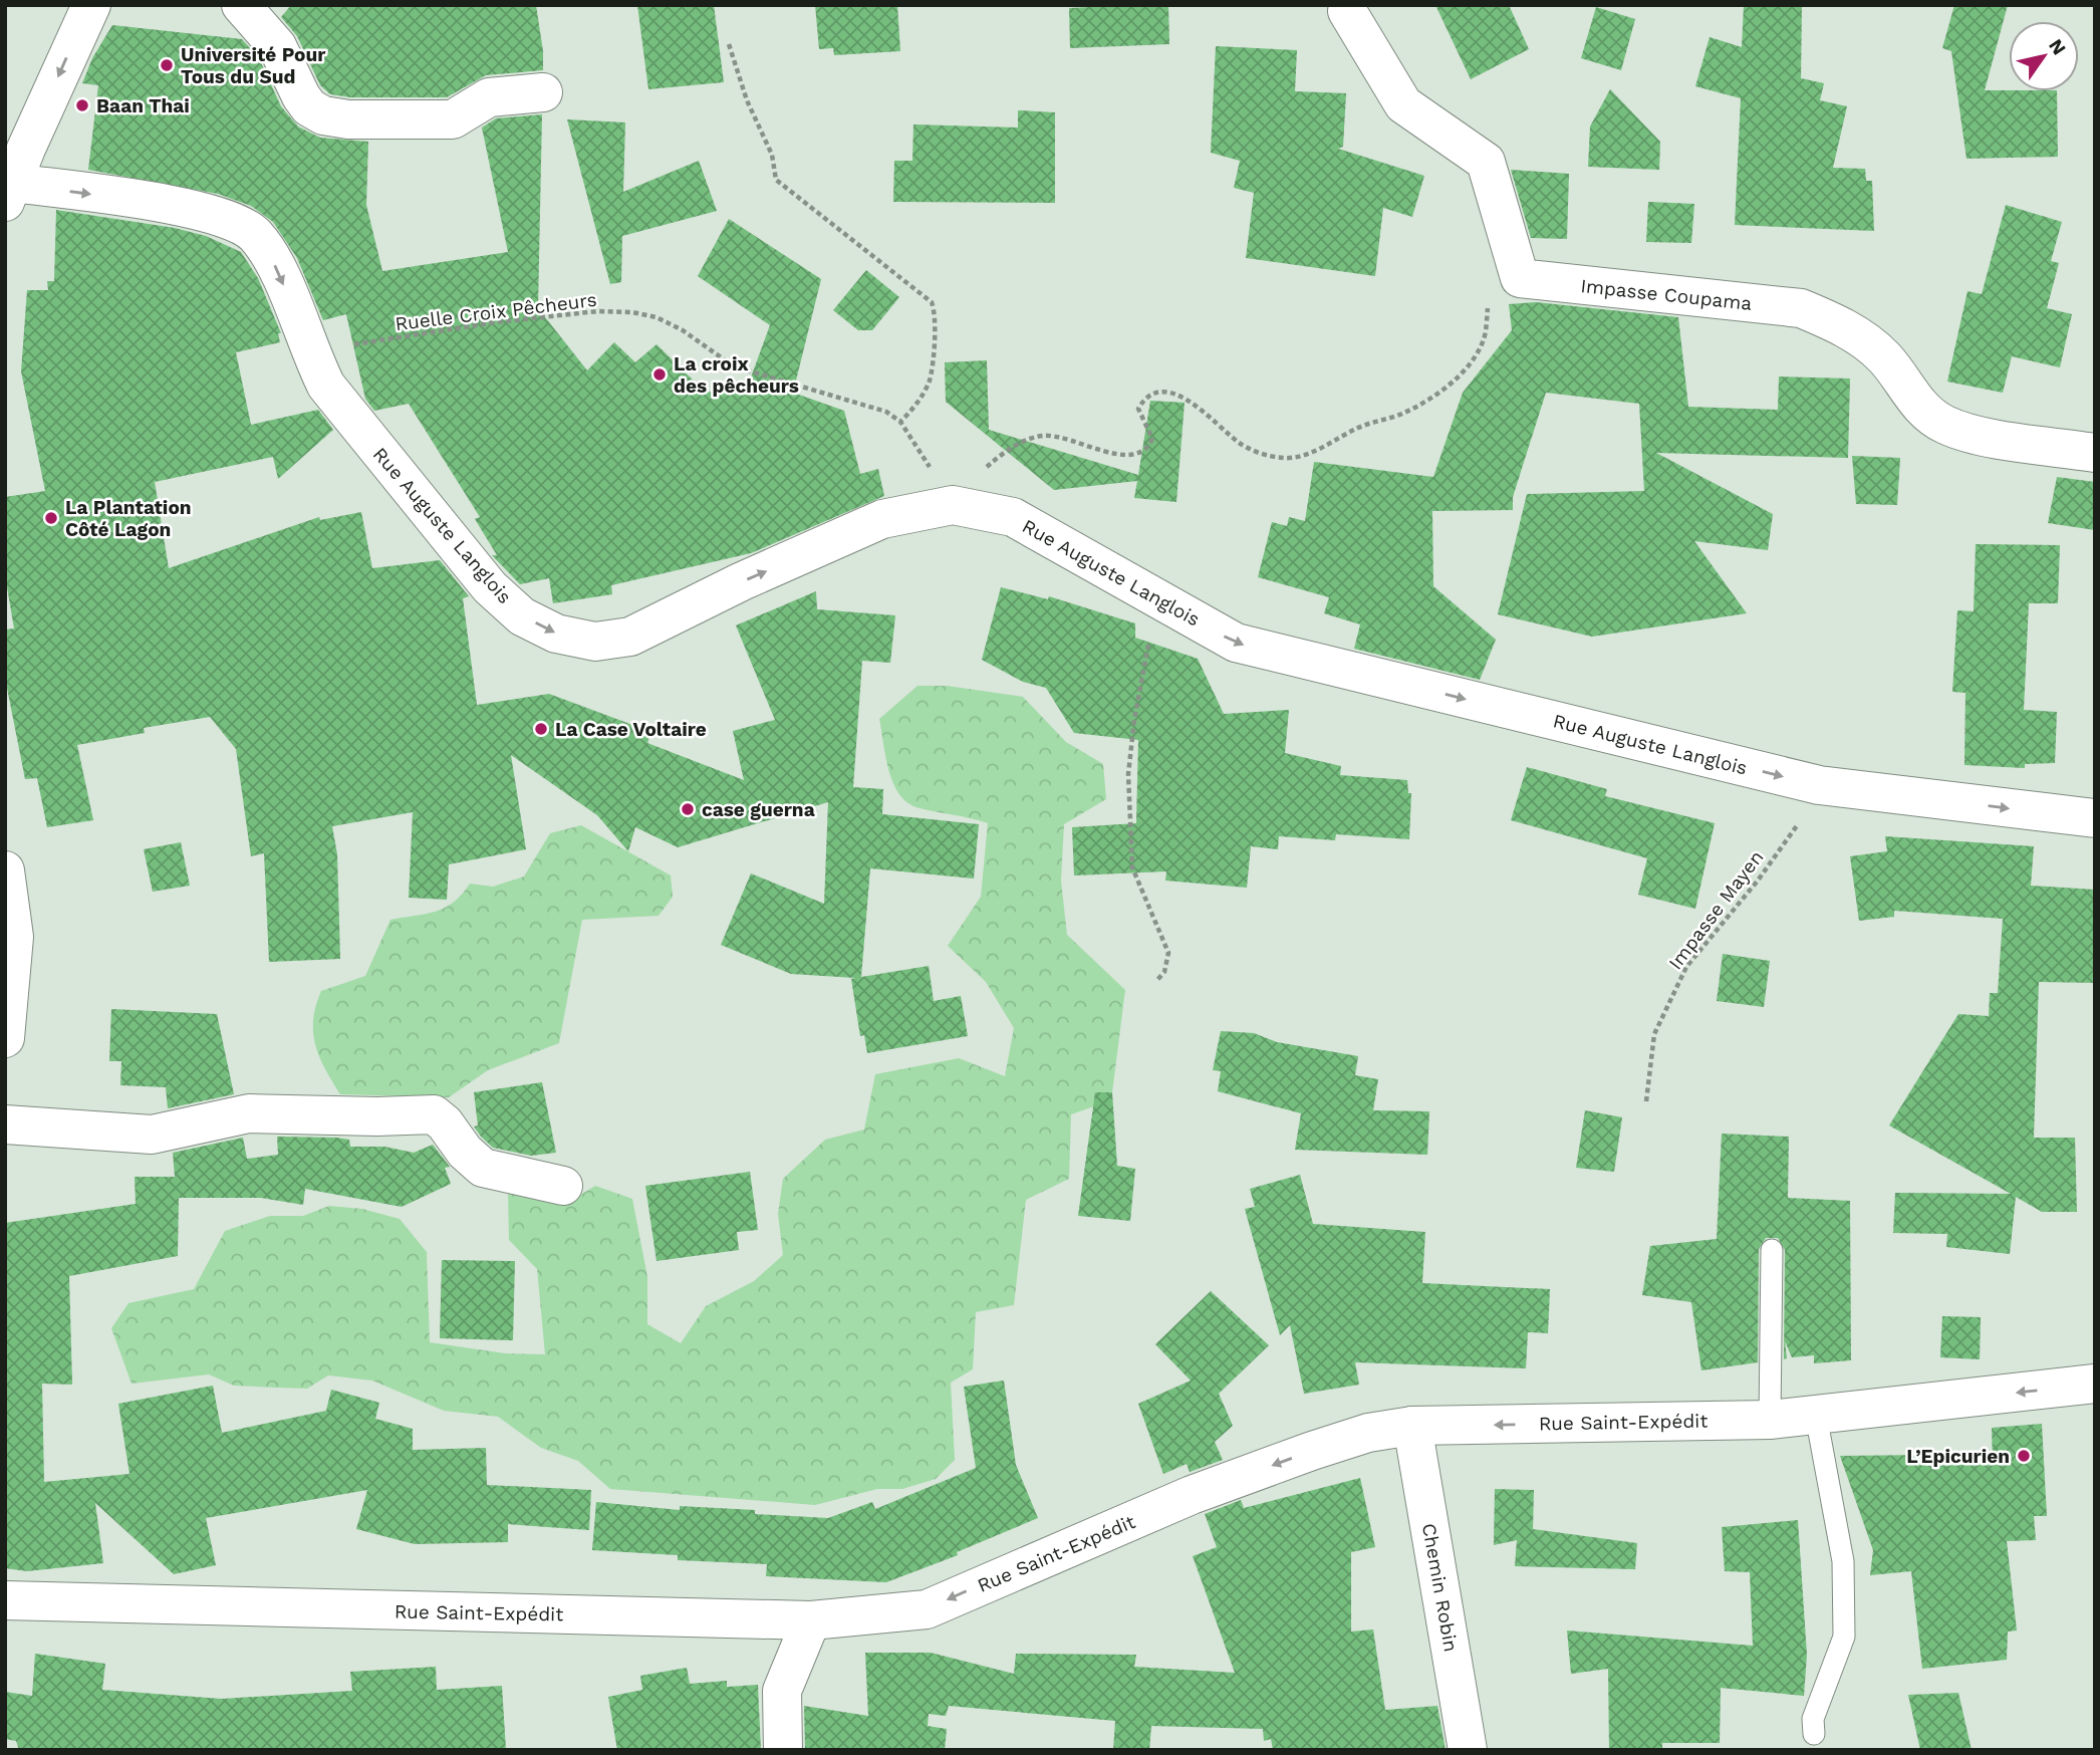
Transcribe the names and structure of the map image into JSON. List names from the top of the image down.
{
  "streets": {
    "street": [
      "Impasse Coupama",
      "Rue Auguste Langlois",
      "Rue Saint-Expédit",
      "Chemin Robin"
    ],
    "path": ["Ruelle Croix Pêcheurs", "Impasse Mayen"]
  },
  "crossings": [
    ["Ruelle Croix Pêcheurs", "Rue Auguste Langlois"],
    ["Rue Auguste Langlois", "Impasse Mayen"],
    ["Rue Saint-Expédit", "Chemin Robin"]
  ],
  "one_way": ["Rue Auguste Langlois", "Rue Saint-Expédit"],
  "places": [
    "Université Pour Tous du Sud",
    "Baan Thai",
    "La croix des pêcheurs",
    "La Plantation Côté Lagon",
    "La Case Voltaire",
    "case guerna",
    "L’Epicurien"
  ],
  "north": "top right"
}
